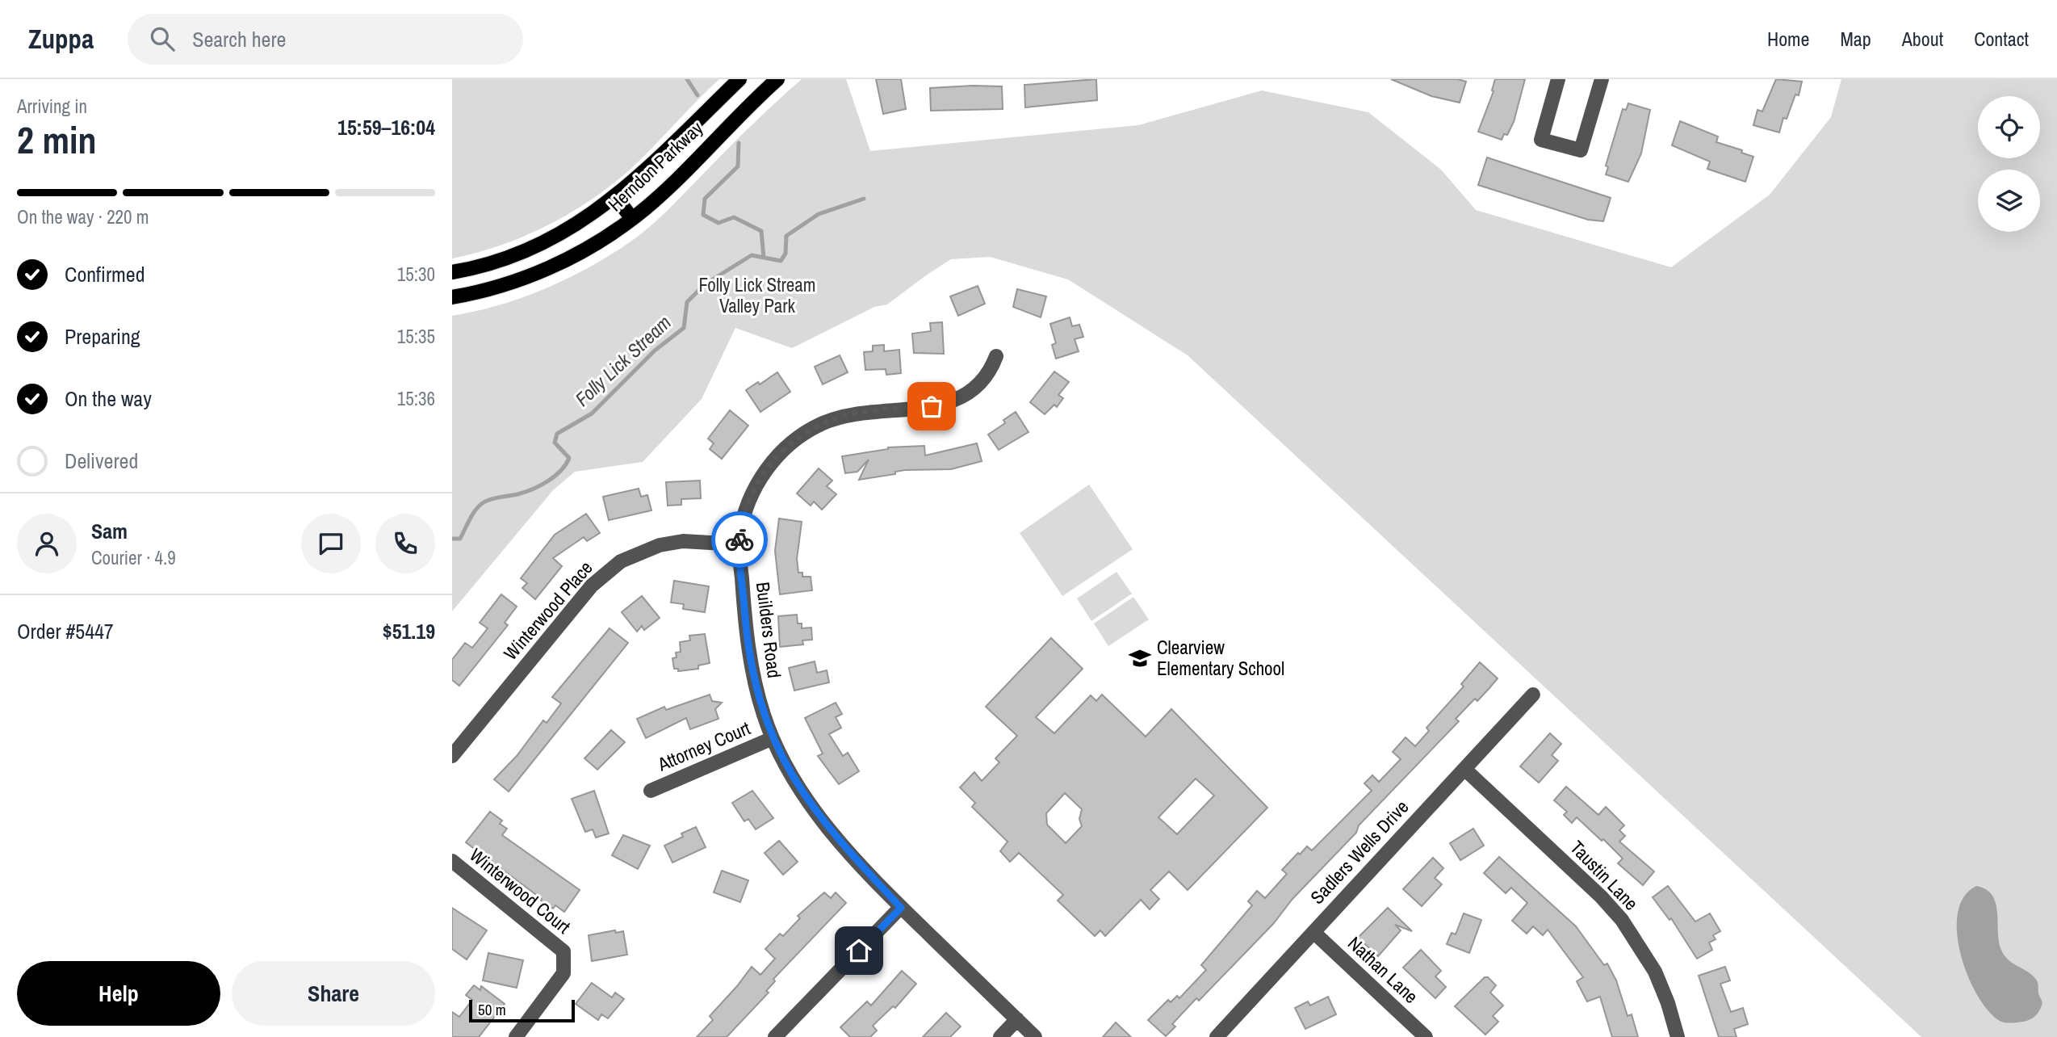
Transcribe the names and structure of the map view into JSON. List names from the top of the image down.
{
  "streets": {
    "main road": ["Herndon Parkway"],
    "street": [
      "Winterwood Place",
      "Builders Road",
      "Attorney Court",
      "Sadlers Wells Drive",
      "Taustin Lane",
      "Winterwood Court",
      "Nathan Lane"
    ]
  },
  "crossings": [
    ["Winterwood Place", "Builders Road"],
    ["Builders Road", "Attorney Court"],
    ["Sadlers Wells Drive", "Taustin Lane"],
    ["Sadlers Wells Drive", "Nathan Lane"]
  ],
  "water": ["Folly Lick Stream"],
  "parks": ["Folly Lick Stream Valley Park"],
  "places": {
    "school or university": ["Clearview Elementary School"]
  },
  "scale_bar": "50 m",
  "page": {
    "header": "Zuppa",
    "search": "Search here",
    "nav": [
      "Home",
      "Map",
      "About",
      "Contact"
    ],
    "heading": ["2 min", "Arriving in", "15:59–16:04"],
    "panel": [
      "Sam",
      "Courier · 4.9",
      "Order #5447",
      "$51.19"
    ],
    "bar": "On the way · 220 m",
    "list": [
      ["Confirmed", "15:30"],
      ["Preparing", "15:35"],
      ["On the way", "15:36"],
      "Delivered"
    ],
    "buttons": ["Help", "Share"],
    "scale": "50 m"
  }
}
